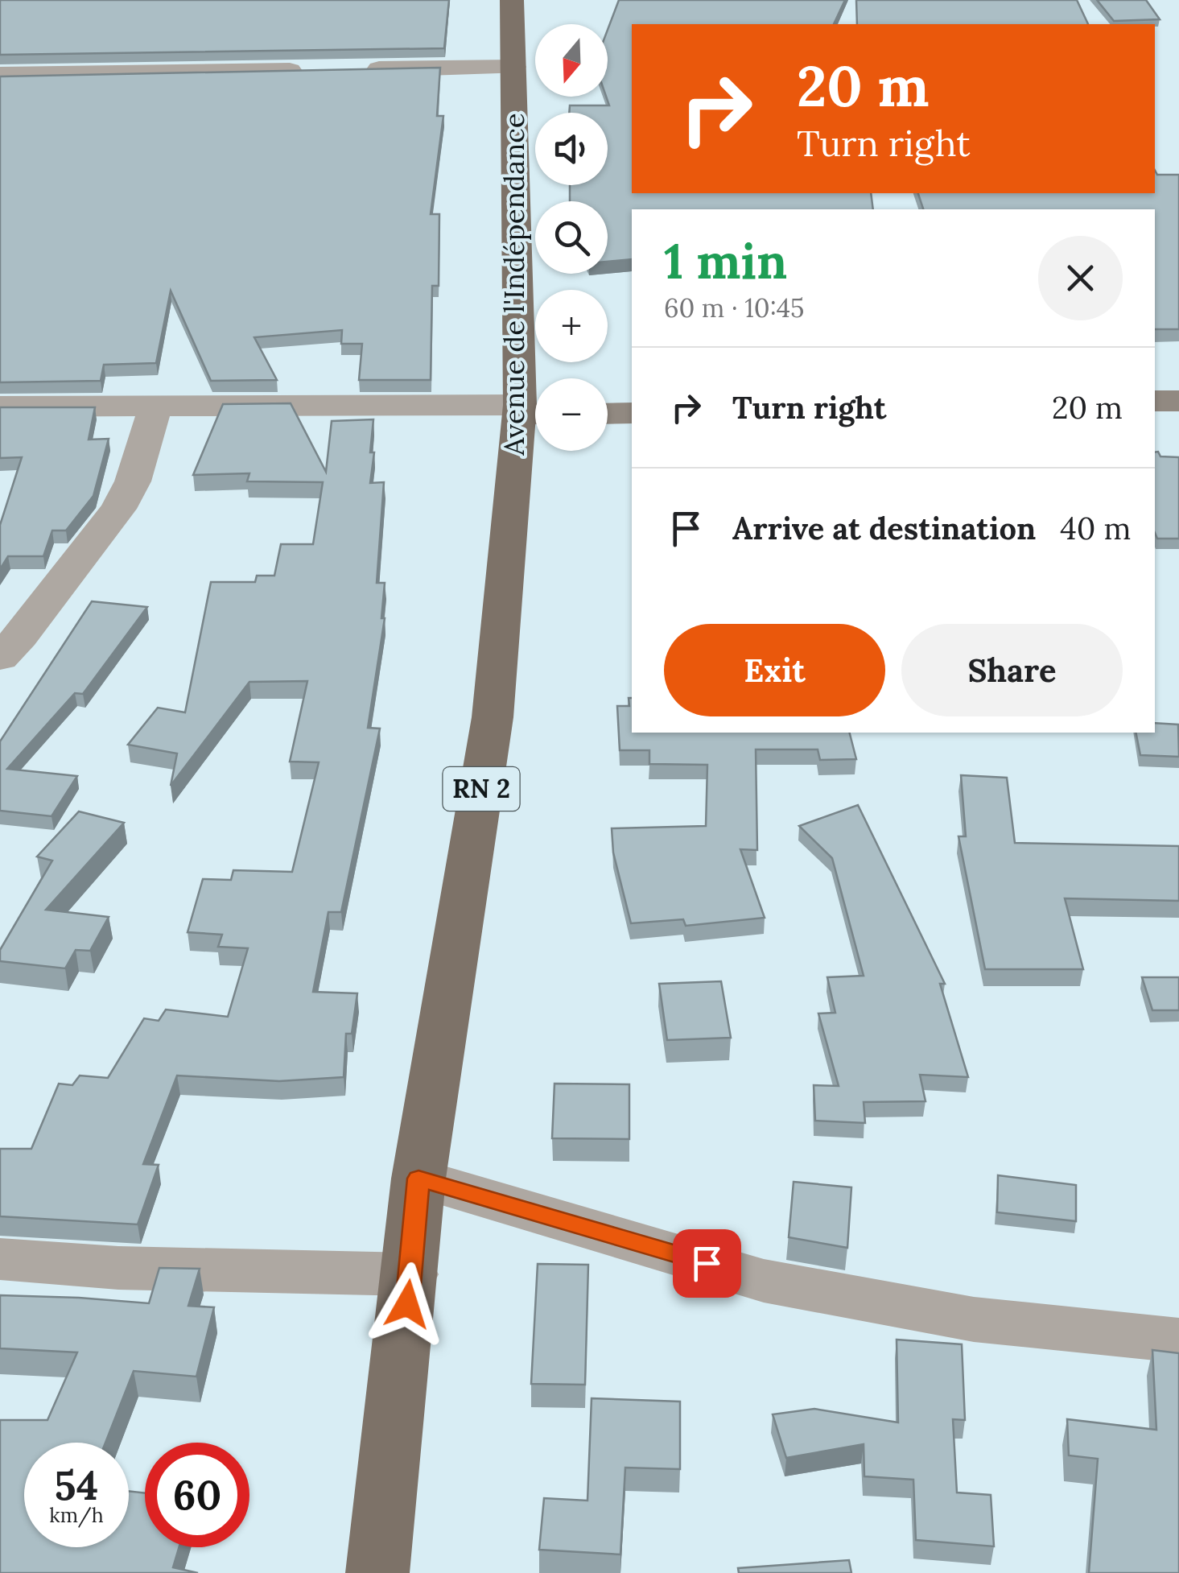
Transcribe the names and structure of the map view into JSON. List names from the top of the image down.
{
  "streets": {
    "main road": ["Avenue de l'Indépendance", "RN 2"]
  },
  "north": "bottom",
  "page": {
    "map_buttons": ["+", "−"],
    "turn": ["20 m", "Turn right"],
    "heading": ["1 min", "60 m · 10:45"],
    "list": [
      {
        "name": "Turn right",
        "value": "20 m"
      },
      {
        "name": "Arrive at destination",
        "value": "40 m"
      }
    ],
    "buttons": ["Exit", "Share"],
    "speed": "54 km/h",
    "limit": "60"
  }
}
